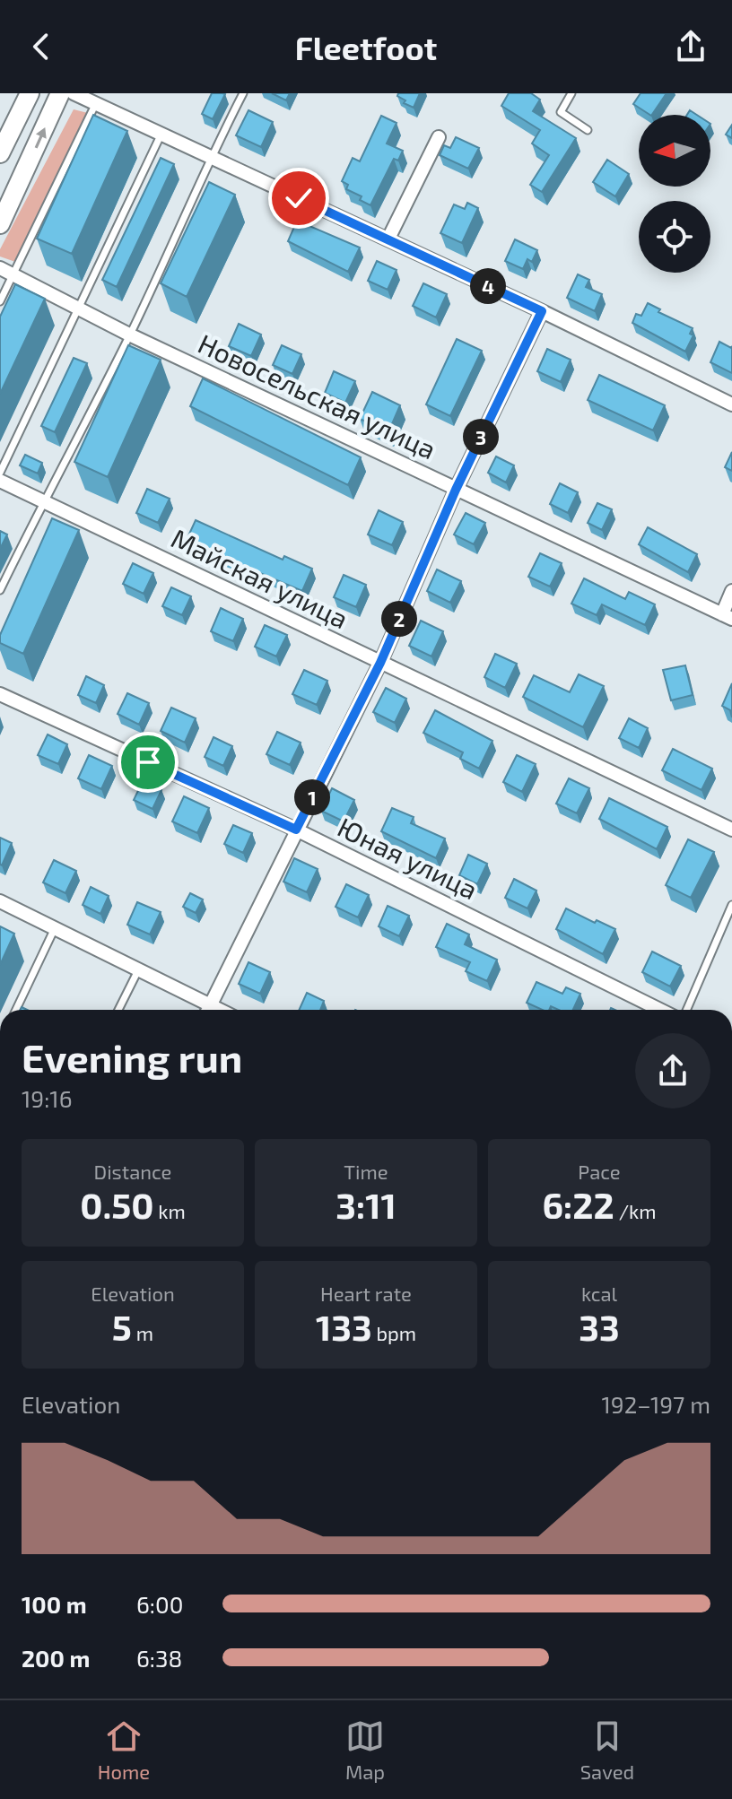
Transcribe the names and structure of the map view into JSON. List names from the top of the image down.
{
  "streets": {
    "street": ["Новосельская улица", "Майская улица", "Юная улица"]
  },
  "north": "left",
  "page": {
    "header": "Fleetfoot",
    "pins": [
      "4",
      "3",
      "2",
      "1"
    ],
    "heading": ["Evening run", "19:16"],
    "stats": [
      ["Distance", "0.50 km"],
      ["Time", "3:11"],
      ["Pace", "6:22 /km"],
      ["Elevation", "5 m"],
      ["Heart rate", "133 bpm"],
      ["kcal", "33"]
    ],
    "chart": ["Elevation", "192–197 m"],
    "list": [
      {
        "name": "100 m",
        "note": "6:00"
      },
      {
        "name": "200 m",
        "note": "6:38"
      }
    ],
    "tabs": ["Home", "Map", "Saved"]
  }
}
